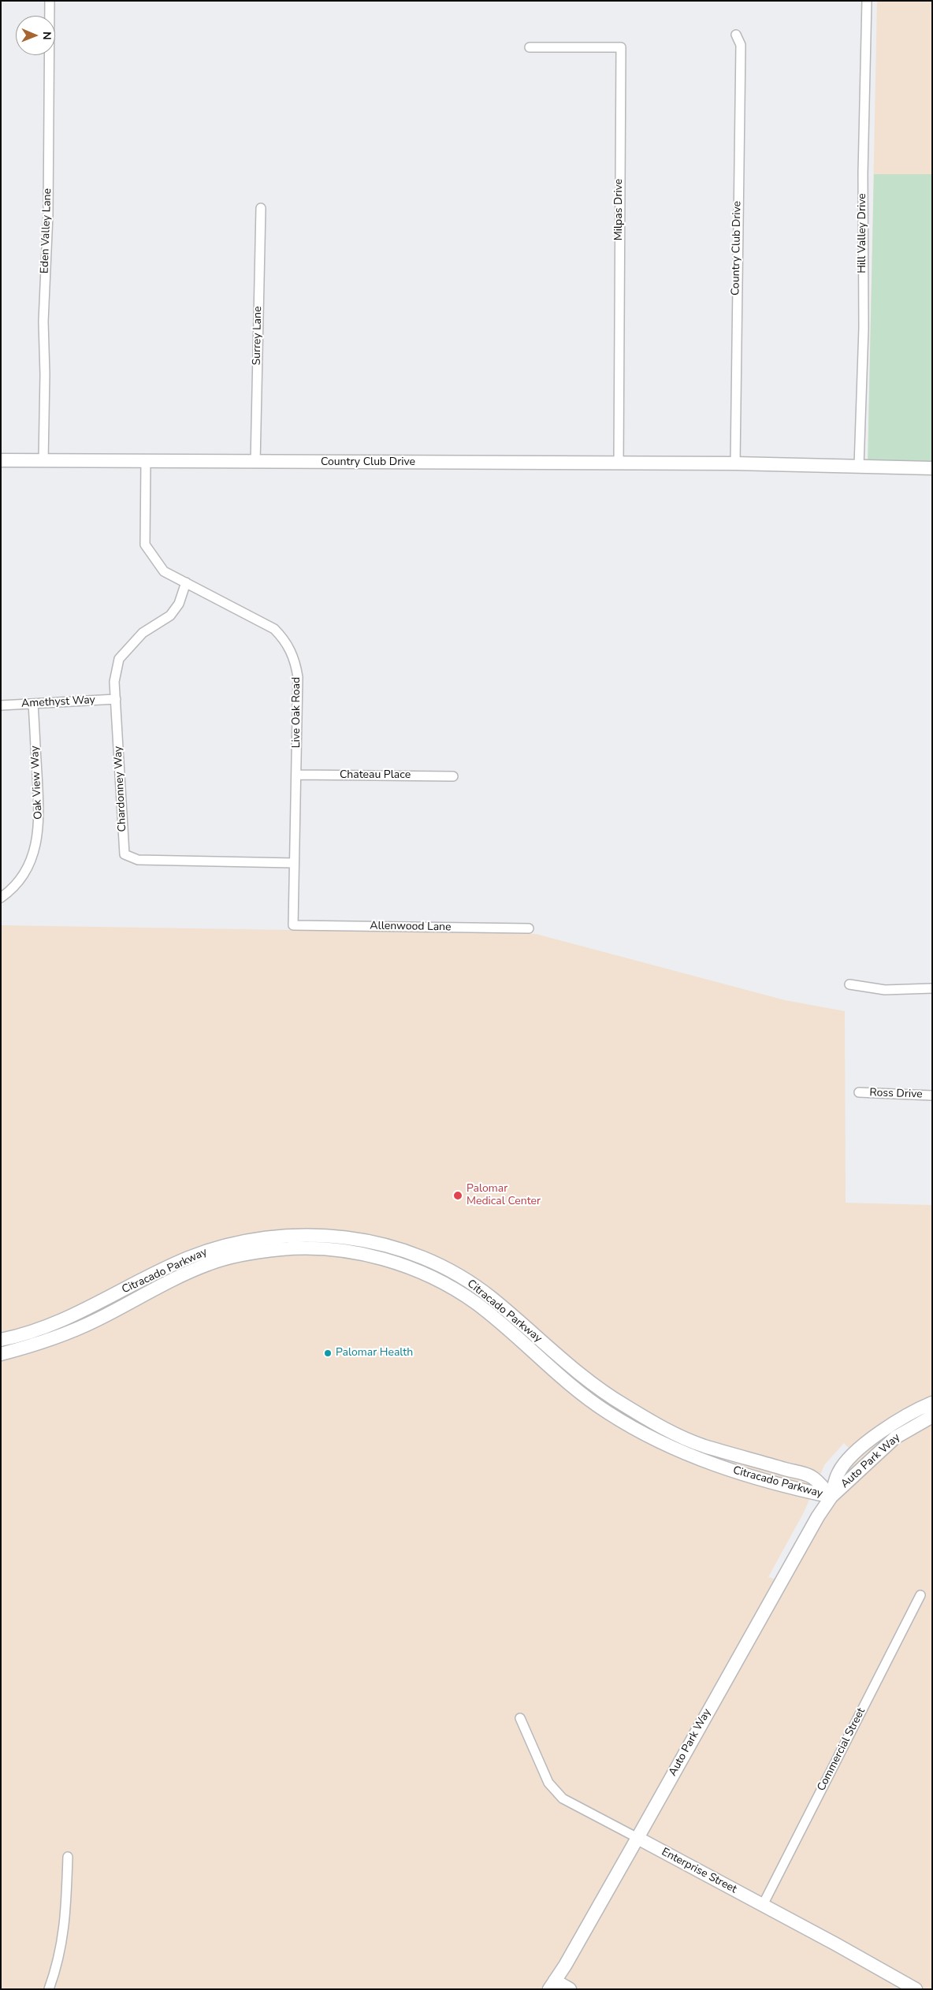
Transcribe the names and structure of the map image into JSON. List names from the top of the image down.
{
  "streets": {
    "main road": [
      "Country Club Drive",
      "Citracado Parkway",
      "Auto Park Way",
      "Enterprise Street"
    ],
    "street": [
      "Milpas Drive",
      "Eden Valley Lane",
      "Hill Valley Drive",
      "Surrey Lane",
      "Amethyst Way",
      "Live Oak Road",
      "Chateau Place",
      "Oak View Way",
      "Chardonney Way",
      "Allenwood Lane",
      "Ross Drive",
      "Commercial Street"
    ]
  },
  "crossings": [
    ["Milpas Drive", "Country Club Drive"],
    ["Eden Valley Lane", "Country Club Drive"],
    ["Hill Valley Drive", "Country Club Drive"],
    ["Country Club Drive", "Surrey Lane"],
    ["Country Club Drive", "Live Oak Road"],
    ["Amethyst Way", "Oak View Way"],
    ["Amethyst Way", "Chardonney Way"],
    ["Live Oak Road", "Chateau Place"],
    ["Live Oak Road", "Chardonney Way"],
    ["Live Oak Road", "Allenwood Lane"],
    ["Citracado Parkway", "Auto Park Way"],
    ["Auto Park Way", "Enterprise Street"],
    ["Commercial Street", "Enterprise Street"]
  ],
  "places": ["Palomar Medical Center", "Palomar Health"],
  "north": "right"
}
